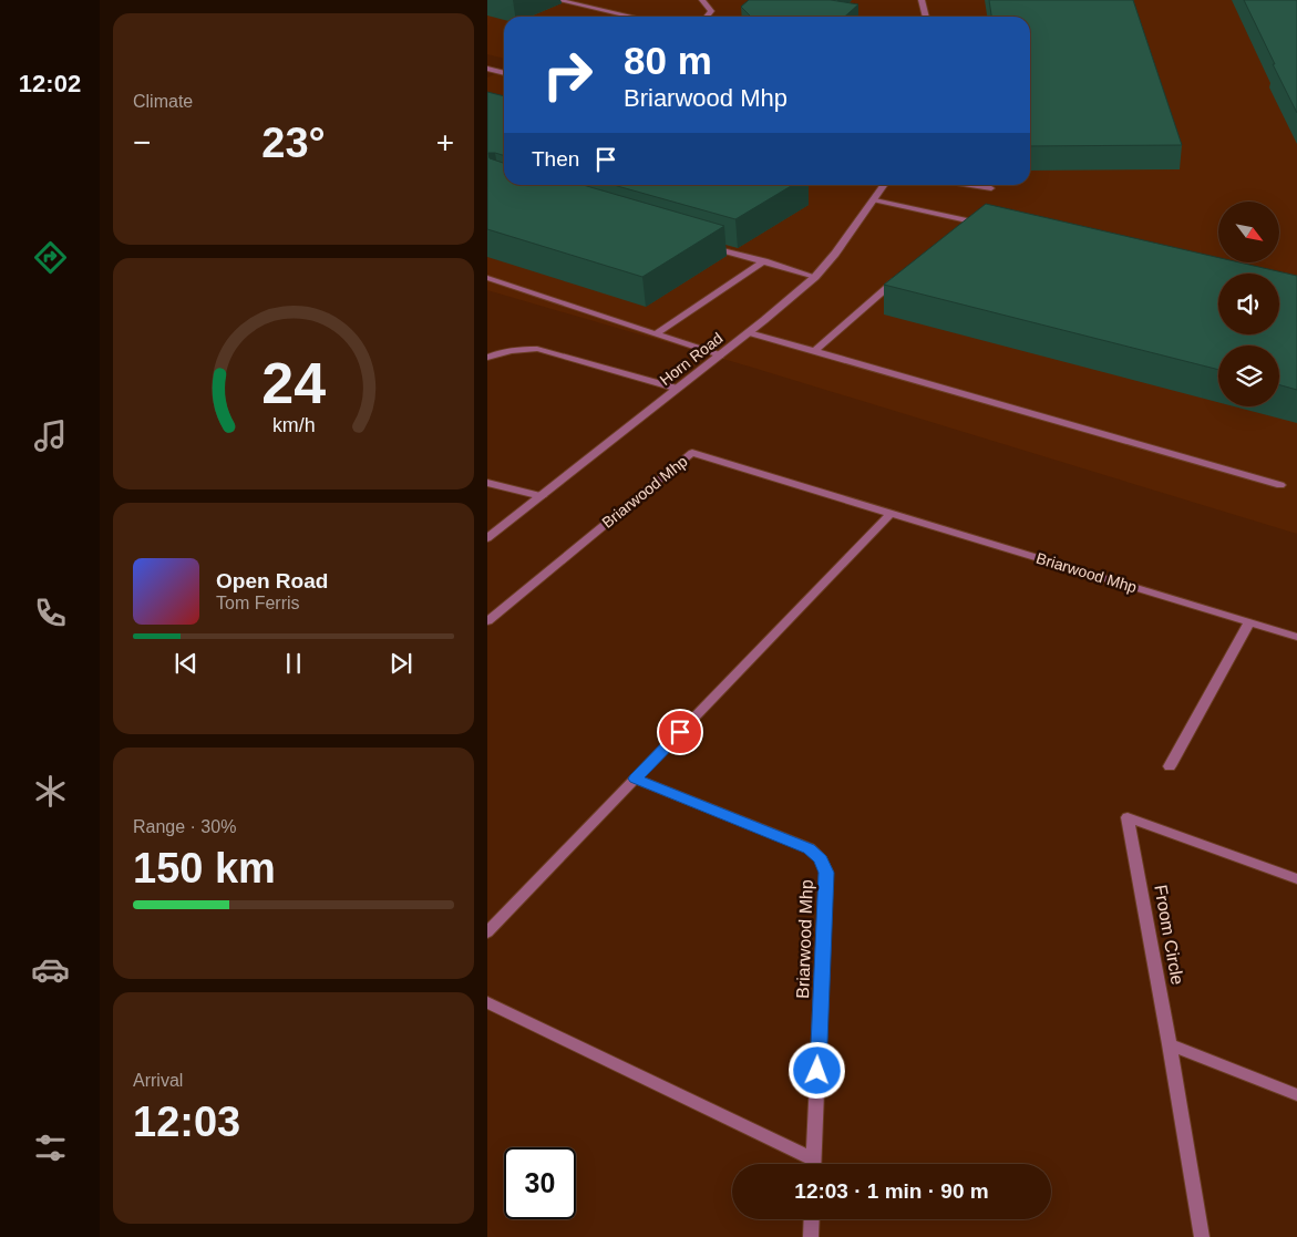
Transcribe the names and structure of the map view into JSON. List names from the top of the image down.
{
  "streets": {
    "street": ["Horn Road", "Briarwood Mhp", "Froom Circle"]
  },
  "north": "bottom right",
  "page": {
    "tabs": "12:02",
    "tile": [
      "Climate",
      ["Range · 30%", "150 km"],
      ["Arrival", "12:03"]
    ],
    "turn": ["80 m", "Briarwood Mhp"],
    "heat": ["−", "23°", "+"],
    "then": "Then",
    "song": ["Open Road", "Tom Ferris"],
    "limit": "30",
    "trip": "12:03 · 1 min · 90 m",
    "gauge": ["24", "km/h"]
  }
}
